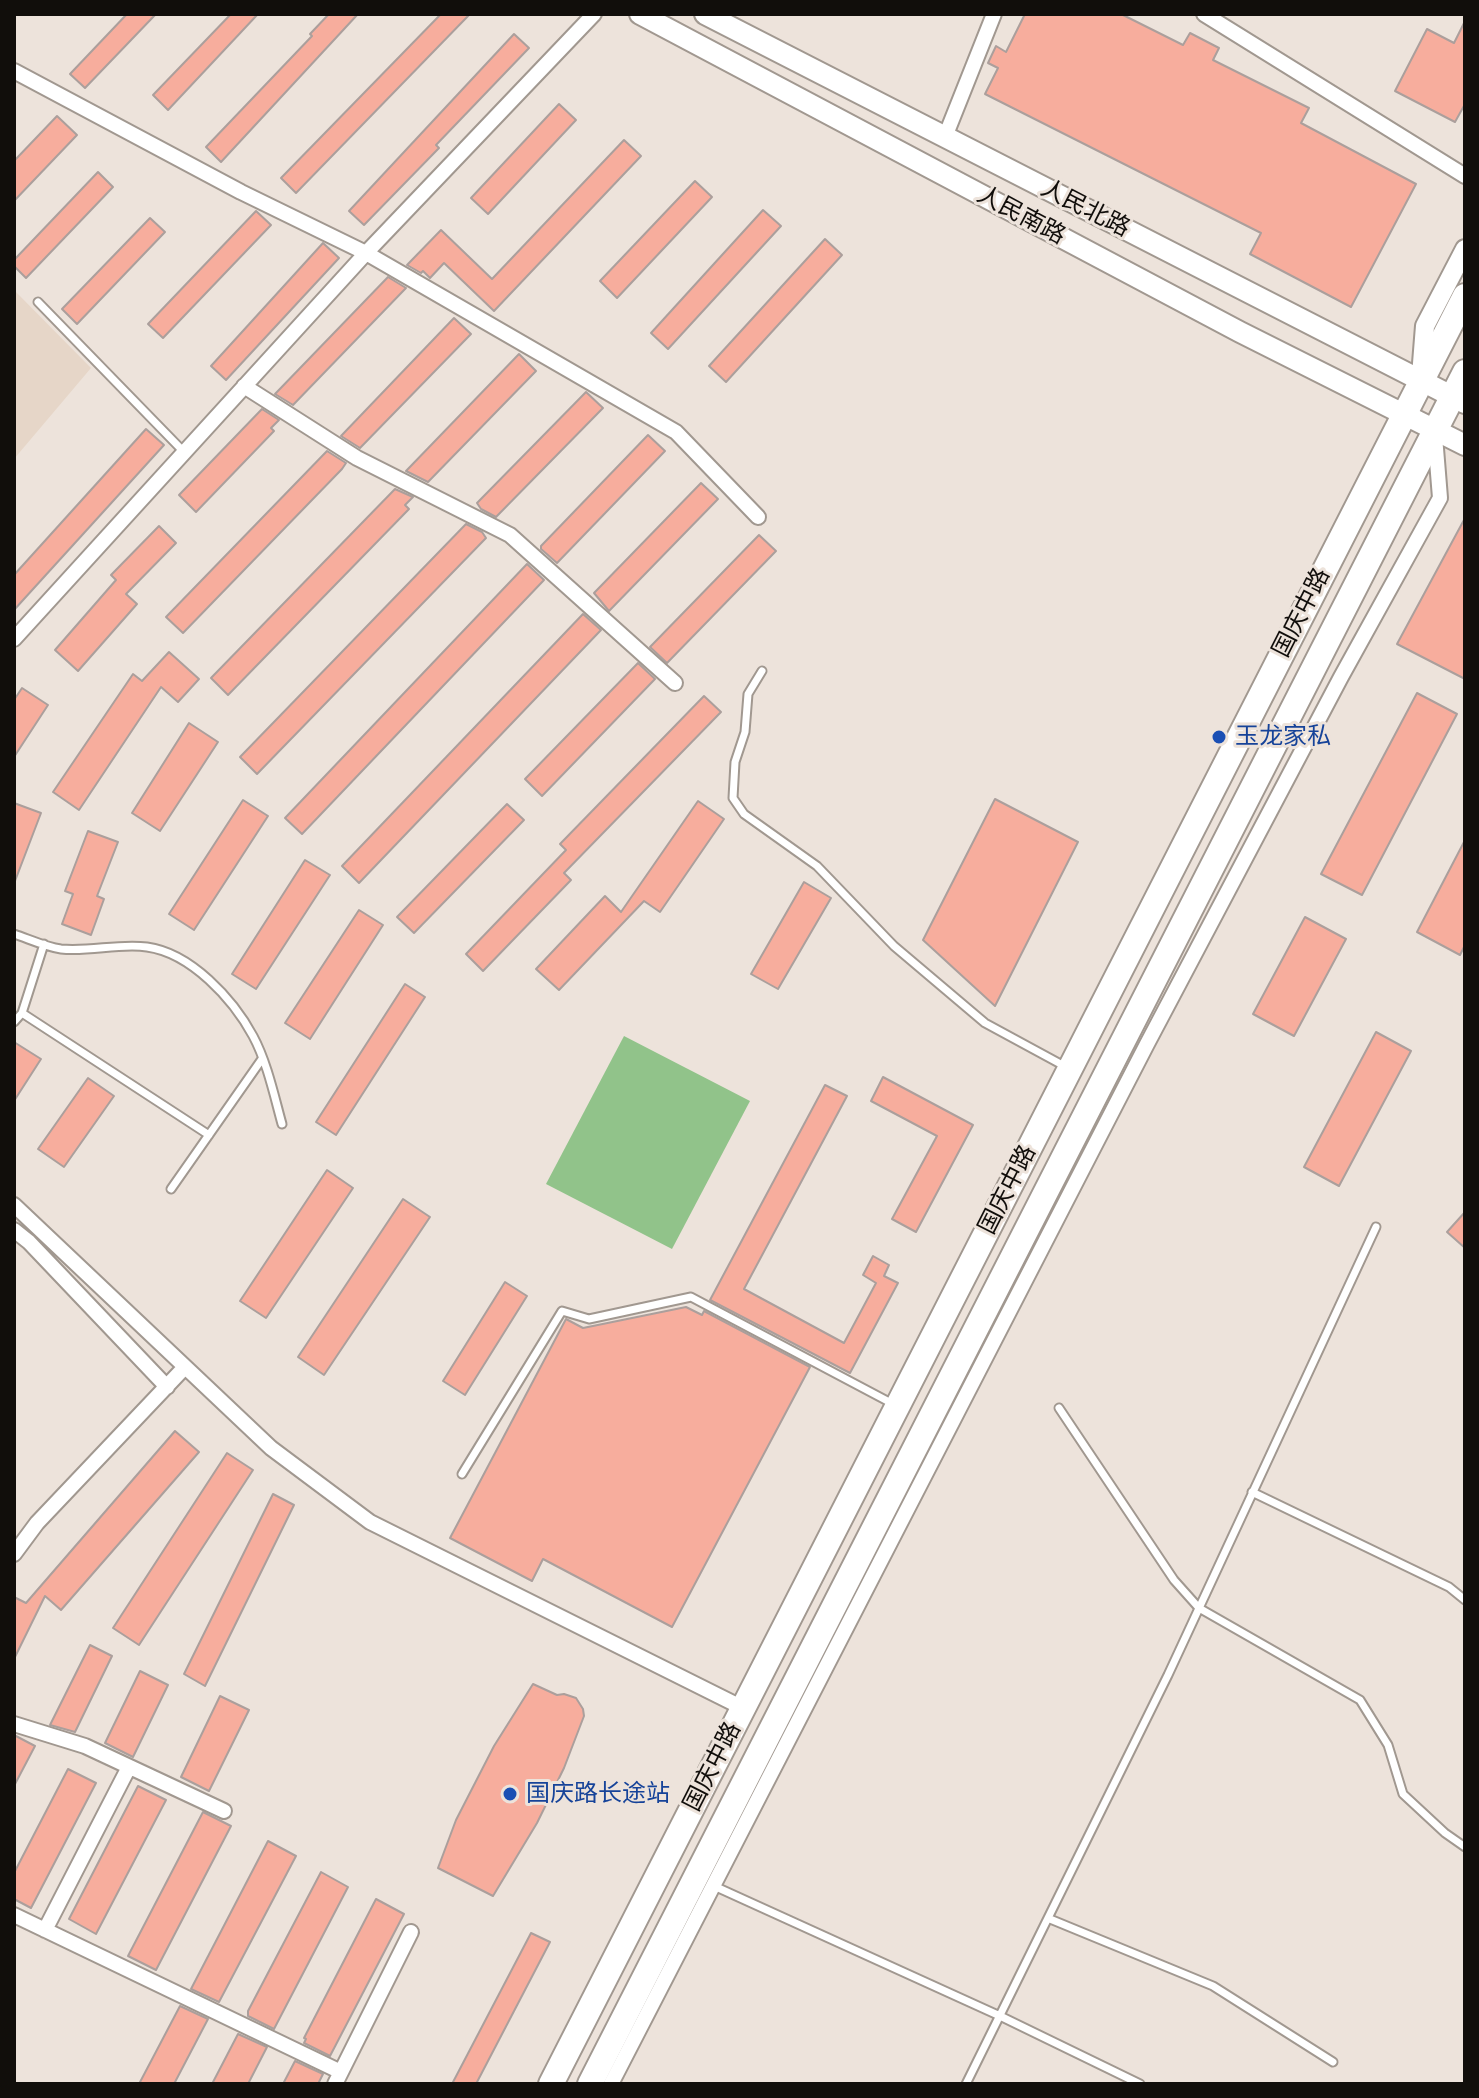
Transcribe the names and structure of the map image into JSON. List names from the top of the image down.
{
  "streets": {
    "main road": ["人民北路", "人民南路", "国庆中路"]
  },
  "crossings": [
    ["人民北路", "国庆中路"],
    ["人民南路", "国庆中路"]
  ],
  "places": ["玉龙家私", "国庆路长途站"]
}
